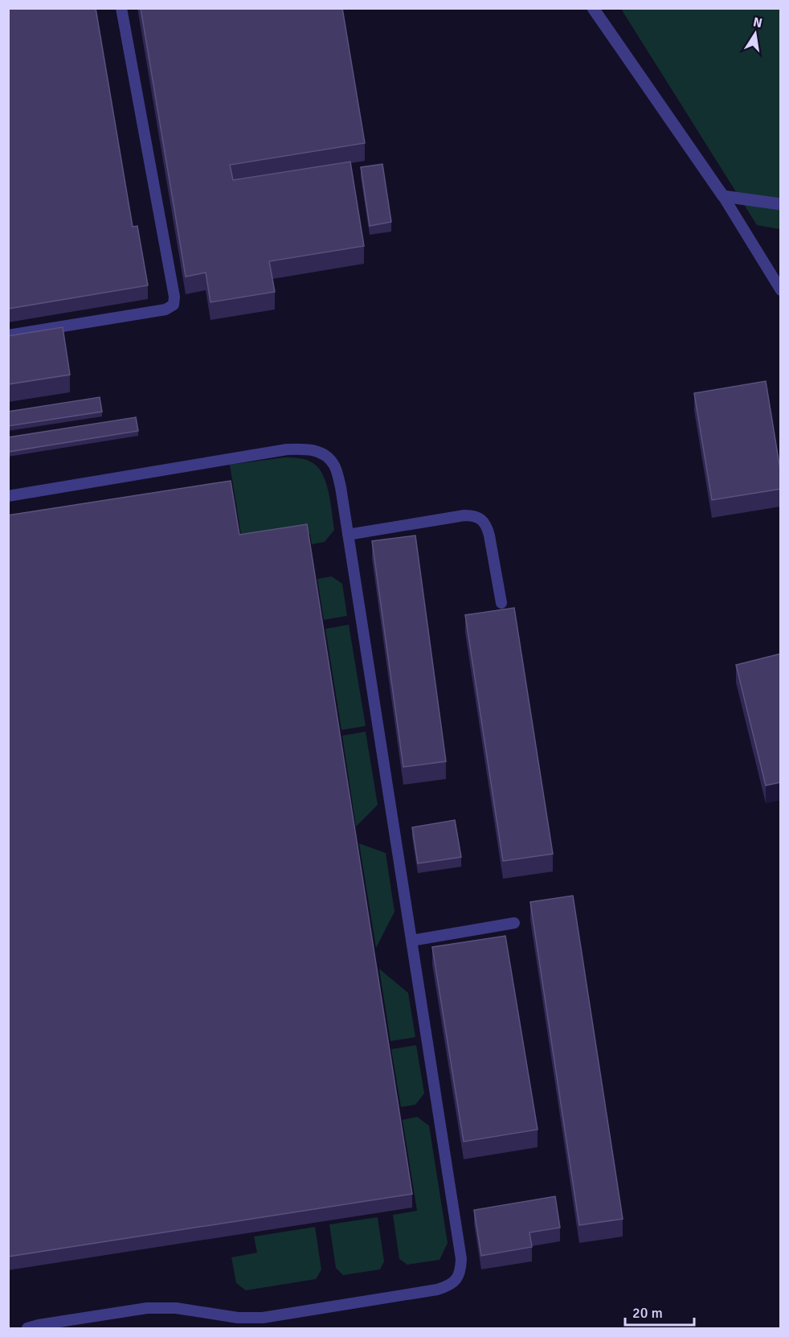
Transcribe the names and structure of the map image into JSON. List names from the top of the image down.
{
  "scale_bar": "20 m",
  "north": "top"
}
